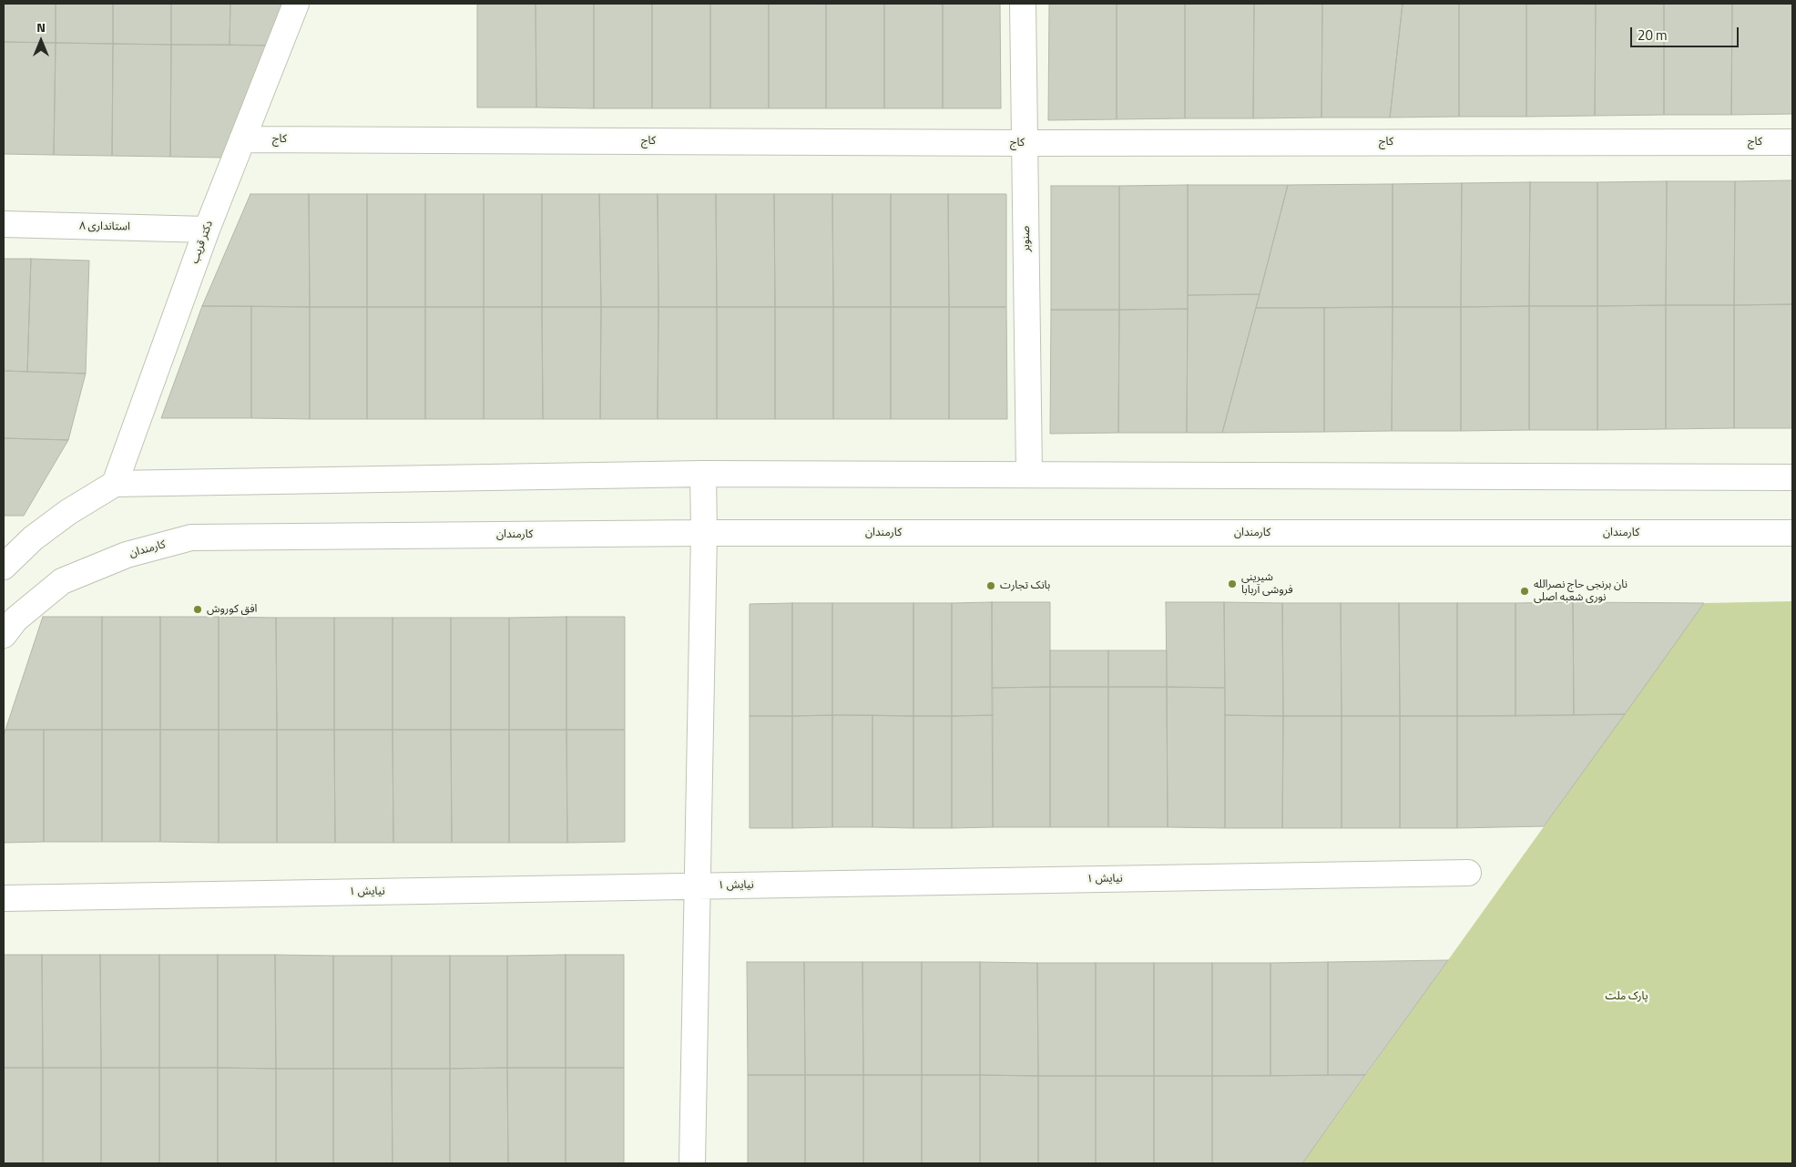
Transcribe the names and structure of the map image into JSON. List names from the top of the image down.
{
  "streets": {
    "street": [
      "کاج",
      "استانداری ۸",
      "صنوبر",
      "دکتر قریب",
      "کارمندان",
      "نیایش ۱"
    ]
  },
  "crossings": [
    ["کاج", "صنوبر"],
    ["کاج", "دکتر قریب"],
    ["استانداری ۸", "دکتر قریب"]
  ],
  "parks": ["پارک ملت"],
  "places": [
    "شیرینی فروشی آربابا",
    "بانک تجارت",
    "نان برنجی حاج نصرالله نوری شعبه اصلی",
    "افق کوروش"
  ],
  "scale_bar": "20 m",
  "north": "top"
}
